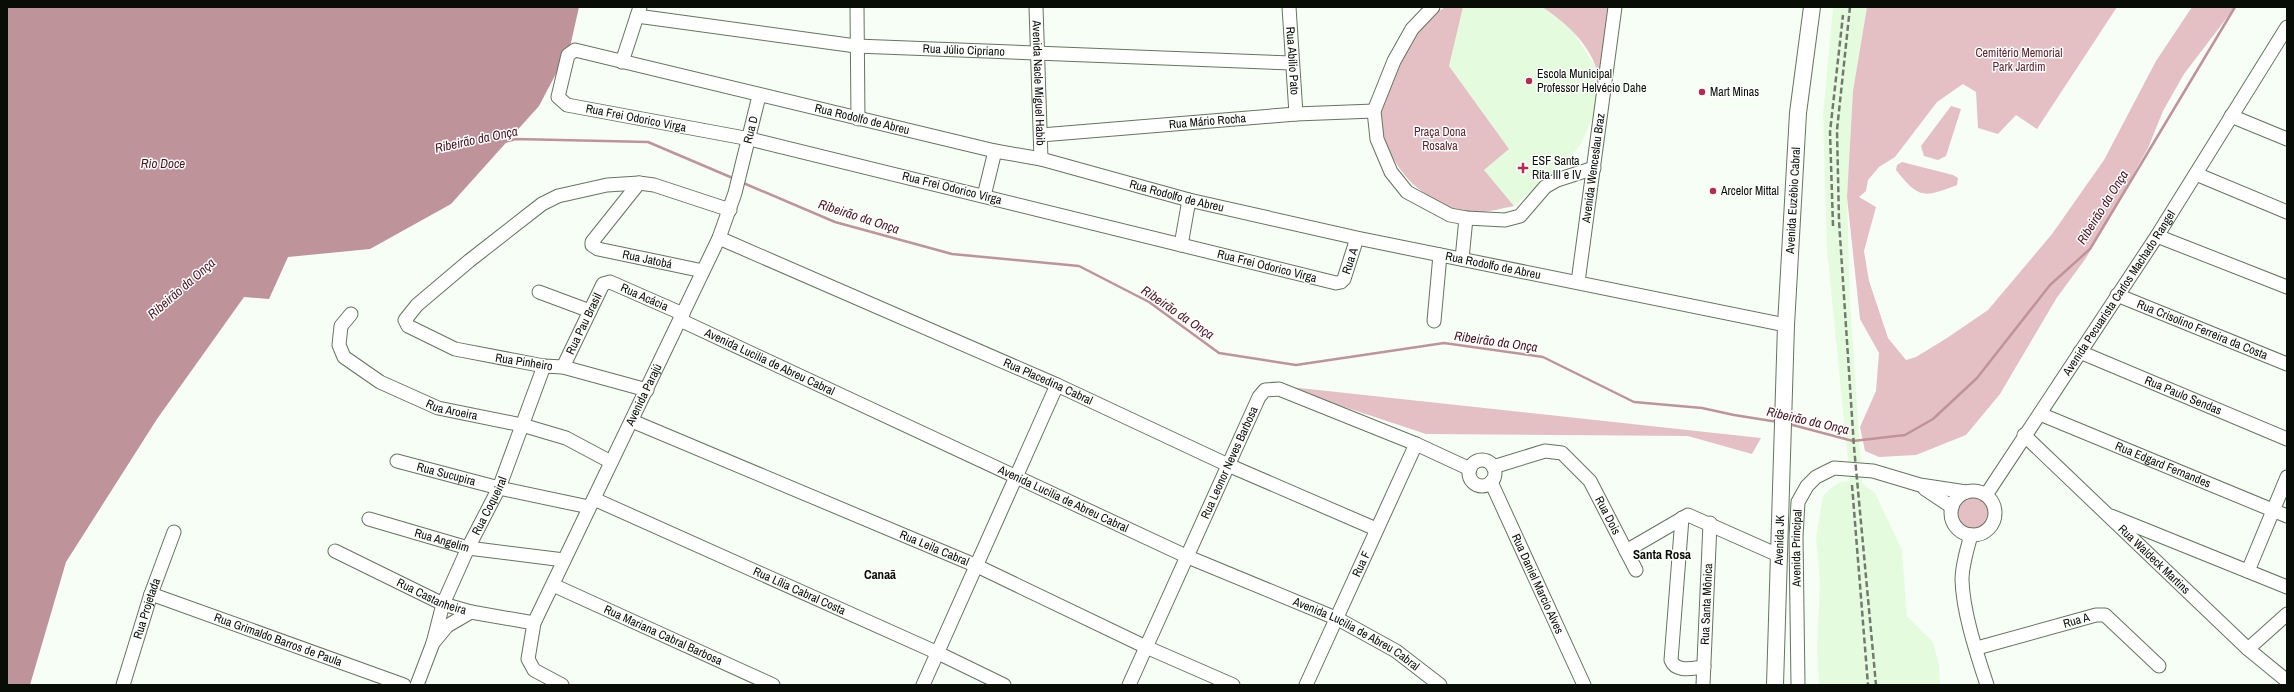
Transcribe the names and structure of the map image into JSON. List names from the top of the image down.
{
  "streets": {
    "main road": ["Avenida Euzébio Cabral", "Avenida JK"],
    "street": [
      "Rua Júlio Cipriano",
      "Rua Abílio Pato",
      "Avenida Nacle Miguel Habib",
      "Rua Frei Odorico Virga",
      "Rua Rodolfo de Abreu",
      "Rua Mário Rocha",
      "Rua D",
      "Avenida Wenceslau Braz",
      "Rua Jatobá",
      "Rua A",
      "Avenida Pecuarista Carlos Machado Rangel",
      "Rua Acácia",
      "Rua Pau Brasil",
      "Rua Crisolino Ferreira da Costa",
      "Avenida Lucilia de Abreu Cabral",
      "Rua Pinheiro",
      "Rua Placedina Cabral",
      "Avenida Parajú",
      "Rua Paulo Sendas",
      "Rua Aroeira",
      "Rua Leonor Neves Barbosa",
      "Rua Edgard Fernandes",
      "Rua Sucupira",
      "Rua Coqueiral",
      "Rua Dois",
      "Rua Angelim",
      "Rua Leila Cabral",
      "Avenida Principal",
      "Rua Waldeck Martins",
      "Rua F",
      "Rua Daniel Marcio Alves",
      "Rua Lília Cabral Costa",
      "Rua Castanheira",
      "Rua Santa Mônica",
      "Rua Projetada",
      "Rua Mariana Cabral Barbosa",
      "Rua Grimaldo Barros de Paula"
    ]
  },
  "crossings": [
    ["Rua Júlio Cipriano", "Rua Abílio Pato"],
    ["Rua Júlio Cipriano", "Avenida Nacle Miguel Habib"],
    ["Rua Abílio Pato", "Rua Mário Rocha"],
    ["Avenida Nacle Miguel Habib", "Rua Rodolfo de Abreu"],
    ["Avenida Nacle Miguel Habib", "Rua Mário Rocha"],
    ["Rua Frei Odorico Virga", "Rua Rodolfo de Abreu"],
    ["Rua Frei Odorico Virga", "Rua D"],
    ["Rua Frei Odorico Virga", "Rua A"],
    ["Rua Rodolfo de Abreu", "Rua D"],
    ["Rua Rodolfo de Abreu", "Avenida Wenceslau Braz"],
    ["Rua Rodolfo de Abreu", "Avenida Euzébio Cabral"],
    ["Rua Rodolfo de Abreu", "Rua A"],
    ["Rua D", "Avenida Parajú"],
    ["Avenida Euzébio Cabral", "Avenida JK"],
    ["Rua Jatobá", "Rua Pinheiro"],
    ["Rua Jatobá", "Avenida Parajú"],
    ["Avenida Pecuarista Carlos Machado Rangel", "Rua Crisolino Ferreira da Costa"],
    ["Avenida Pecuarista Carlos Machado Rangel", "Rua Paulo Sendas"],
    ["Avenida Pecuarista Carlos Machado Rangel", "Rua Edgard Fernandes"],
    ["Avenida Pecuarista Carlos Machado Rangel", "Avenida Principal"],
    ["Avenida Pecuarista Carlos Machado Rangel", "Rua Waldeck Martins"],
    ["Rua Acácia", "Rua Pau Brasil"],
    ["Rua Acácia", "Avenida Lucilia de Abreu Cabral"],
    ["Rua Acácia", "Avenida Parajú"],
    ["Rua Pau Brasil", "Rua Pinheiro"],
    ["Avenida Lucilia de Abreu Cabral", "Avenida Parajú"],
    ["Avenida Lucilia de Abreu Cabral", "Rua Leonor Neves Barbosa"],
    ["Avenida Lucilia de Abreu Cabral", "Rua F"],
    ["Rua Pinheiro", "Avenida Parajú"],
    ["Rua Pinheiro", "Rua Coqueiral"],
    ["Rua Placedina Cabral", "Avenida Parajú"],
    ["Rua Placedina Cabral", "Rua Leonor Neves Barbosa"],
    ["Rua Placedina Cabral", "Rua F"],
    ["Avenida Parajú", "Rua Aroeira"],
    ["Avenida Parajú", "Rua Sucupira"],
    ["Avenida Parajú", "Rua Angelim"],
    ["Avenida Parajú", "Rua Leila Cabral"],
    ["Avenida Parajú", "Rua Lília Cabral Costa"],
    ["Avenida Parajú", "Rua Castanheira"],
    ["Avenida Parajú", "Rua Mariana Cabral Barbosa"],
    ["Rua Aroeira", "Rua Coqueiral"],
    ["Rua Leonor Neves Barbosa", "Rua Leila Cabral"],
    ["Rua Leonor Neves Barbosa", "Rua F"],
    ["Rua Sucupira", "Rua Coqueiral"],
    ["Rua Sucupira", "Rua Lília Cabral Costa"],
    ["Rua Coqueiral", "Rua Angelim"],
    ["Rua Coqueiral", "Rua Castanheira"],
    ["Rua Dois", "Rua Daniel Marcio Alves"],
    ["Rua Projetada", "Rua Grimaldo Barros de Paula"]
  ],
  "districts": ["Santa Rosa", "Canaã"],
  "water": ["Ribeirão da Onça", "Rio Doce"],
  "parks": ["Cemitério Memorial Park Jardim", "Praça Dona Rosalva"],
  "places": {
    "other": ["Escola Municipal Professor Helvécio Dahe", "Mart Minas", "Arcelor Mittal"],
    "health": ["ESF Santa Rita III e IV"]
  }
}
